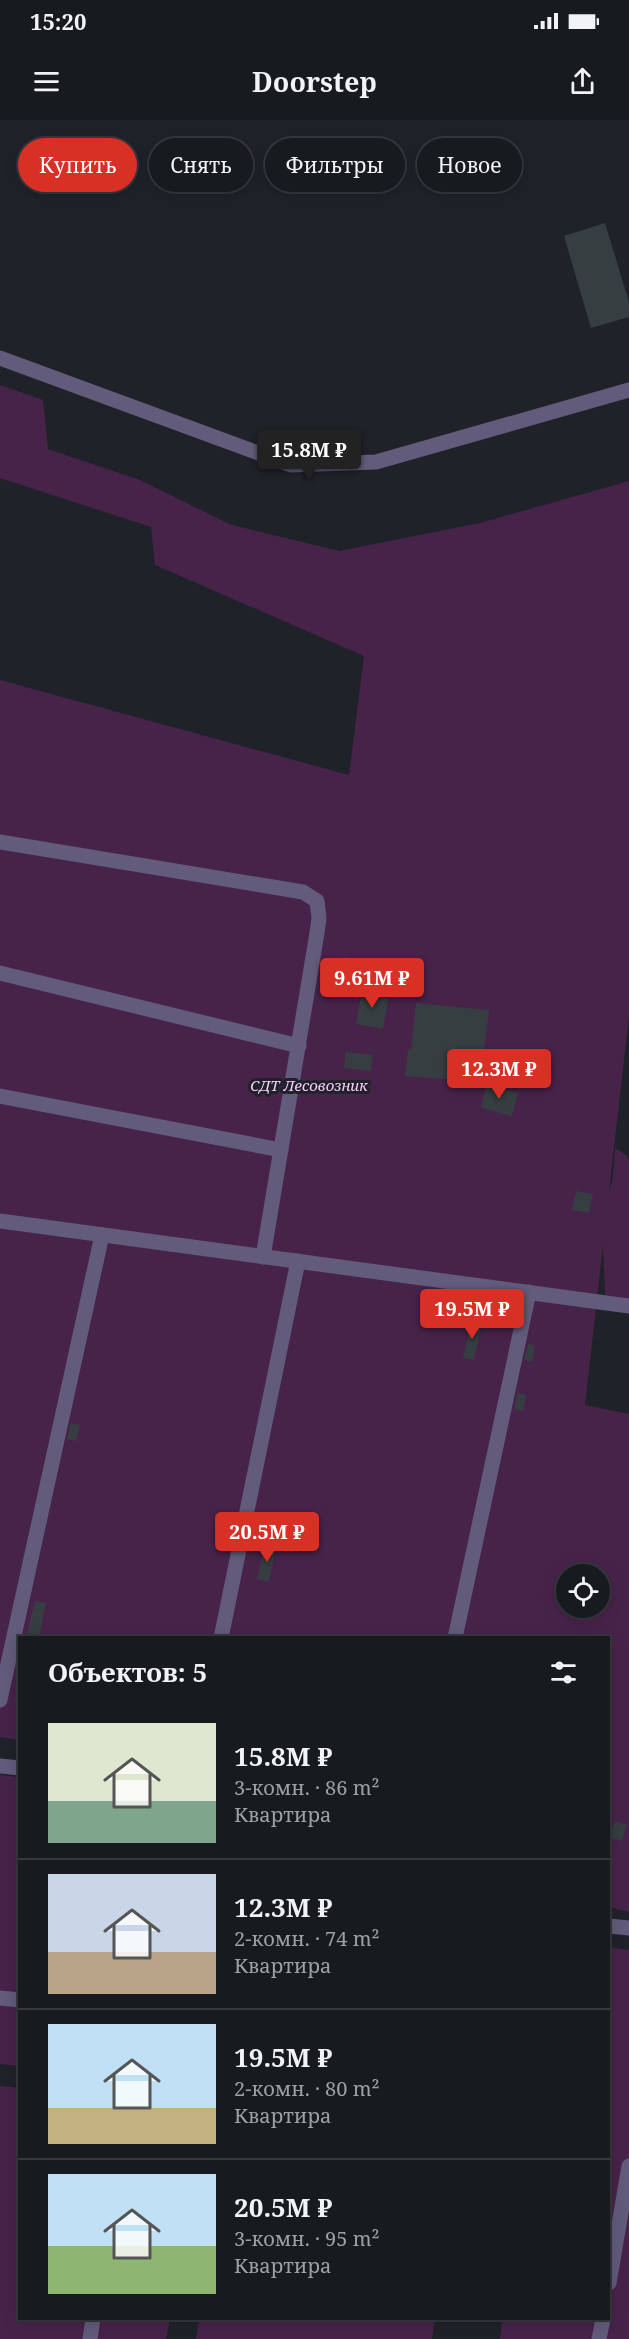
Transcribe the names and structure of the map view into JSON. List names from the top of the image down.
{
  "parks": ["СДТ Лесовозник"],
  "page": {
    "status": "15:20",
    "header": "Doorstep",
    "chip": [
      "Купить",
      "Снять",
      "Фильтры",
      "Новое"
    ],
    "price": [
      "15.8M ₽",
      "9.61M ₽",
      "12.3M ₽",
      "19.5M ₽",
      "20.5M ₽"
    ],
    "heading": "Объектов: 5",
    "list": [
      {
        "name": "15.8M ₽",
        "note": "3-комн. · 86 m² · Квартира"
      },
      {
        "name": "12.3M ₽",
        "note": "2-комн. · 74 m² · Квартира"
      },
      {
        "name": "19.5M ₽",
        "note": "2-комн. · 80 m² · Квартира"
      },
      {
        "name": "20.5M ₽",
        "note": "3-комн. · 95 m² · Квартира"
      }
    ]
  }
}
